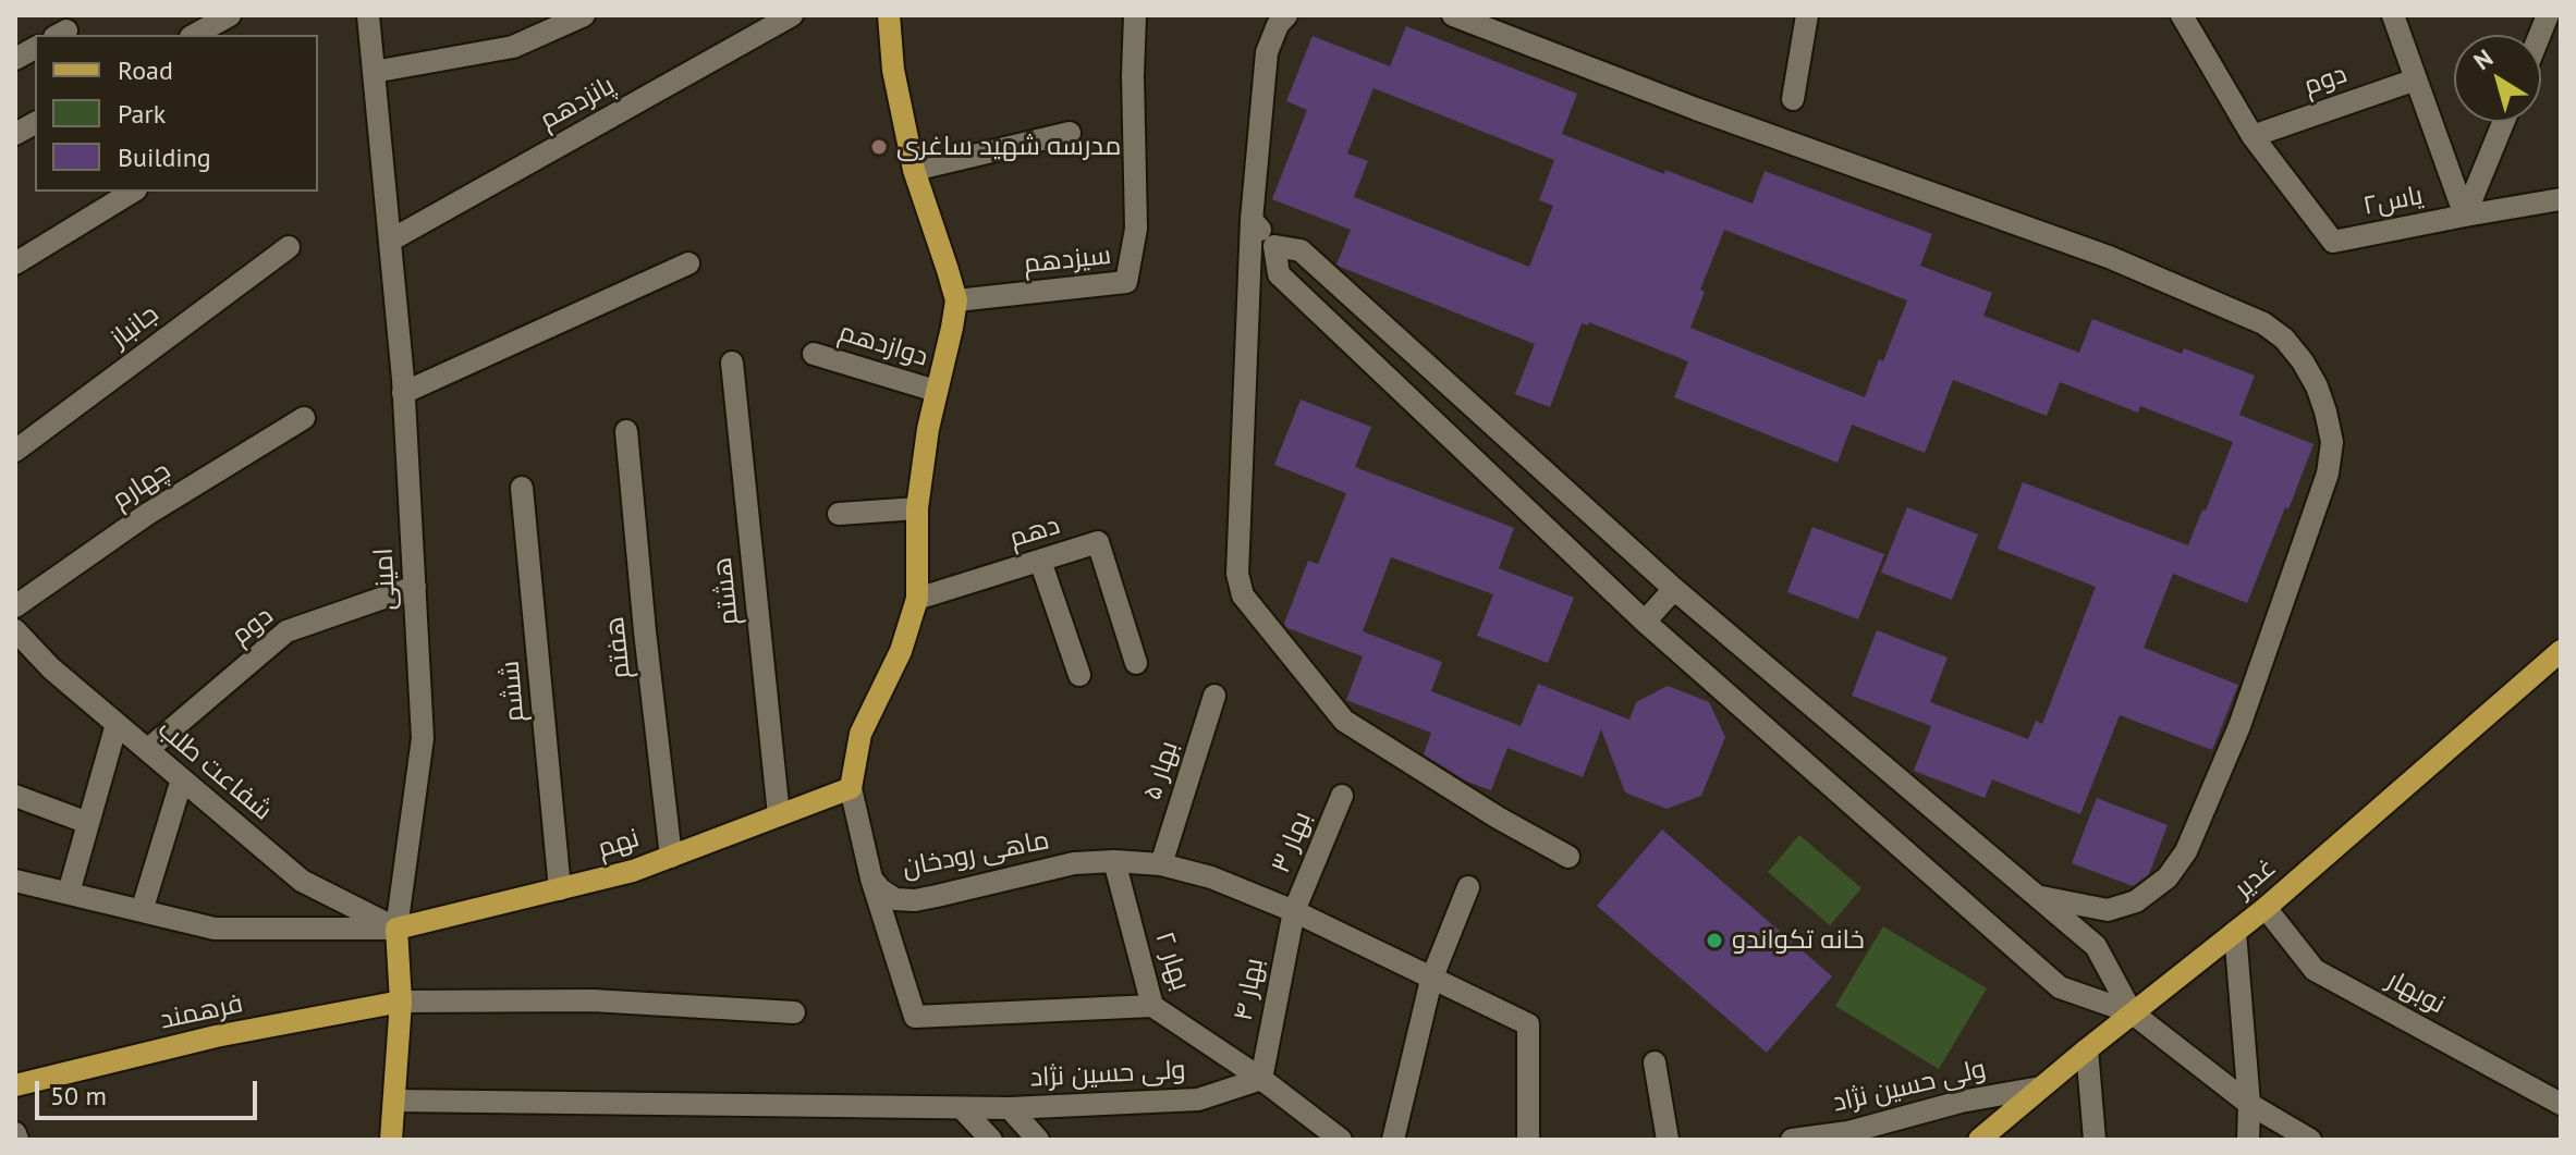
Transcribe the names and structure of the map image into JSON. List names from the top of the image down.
{
  "streets": {
    "main road": [
      "امینی",
      "نهم",
      "ماهی رودخان",
      "غدیر",
      "فرهمند"
    ],
    "street": [
      "دوم",
      "پانزدهم",
      "یاس۲",
      "سیزدهم",
      "جانباز",
      "دوازدهم",
      "چهارم",
      "دهم",
      "هشتم",
      "هفتم",
      "ششم",
      "شفاعت طلب",
      "بهار ۵",
      "بهار ۳",
      "بهار ۲",
      "بهار ۴",
      "نوبهار",
      "ولی حسین نژاد"
    ]
  },
  "crossings": [
    ["دوم", "یاس۲"],
    ["دوم", "امینی"],
    ["دوم", "شفاعت طلب"],
    ["پانزدهم", "امینی"],
    ["سیزدهم", "ماهی رودخان"],
    ["دوازدهم", "ماهی رودخان"],
    ["دهم", "ماهی رودخان"],
    ["امینی", "شفاعت طلب"],
    ["امینی", "نهم"],
    ["امینی", "فرهمند"],
    ["امینی", "ولی حسین نژاد"],
    ["هشتم", "نهم"],
    ["هفتم", "نهم"],
    ["ششم", "نهم"],
    ["شفاعت طلب", "نهم"],
    ["بهار ۵", "ماهی رودخان"],
    ["بهار ۳", "ماهی رودخان"],
    ["بهار ۳", "بهار ۴"],
    ["نهم", "ماهی رودخان"],
    ["ماهی رودخان", "بهار ۲"],
    ["ماهی رودخان", "بهار ۴"],
    ["غدیر", "نوبهار"],
    ["غدیر", "ولی حسین نژاد"],
    ["بهار ۲", "بهار ۴"],
    ["بهار ۲", "ولی حسین نژاد"],
    ["بهار ۴", "ولی حسین نژاد"]
  ],
  "places": ["مدرسه شهید ساغری", "خانه تکواندو"],
  "legend": ["Road", "Park", "Building"],
  "scale_bar": "50 m",
  "north": "top left"
}
